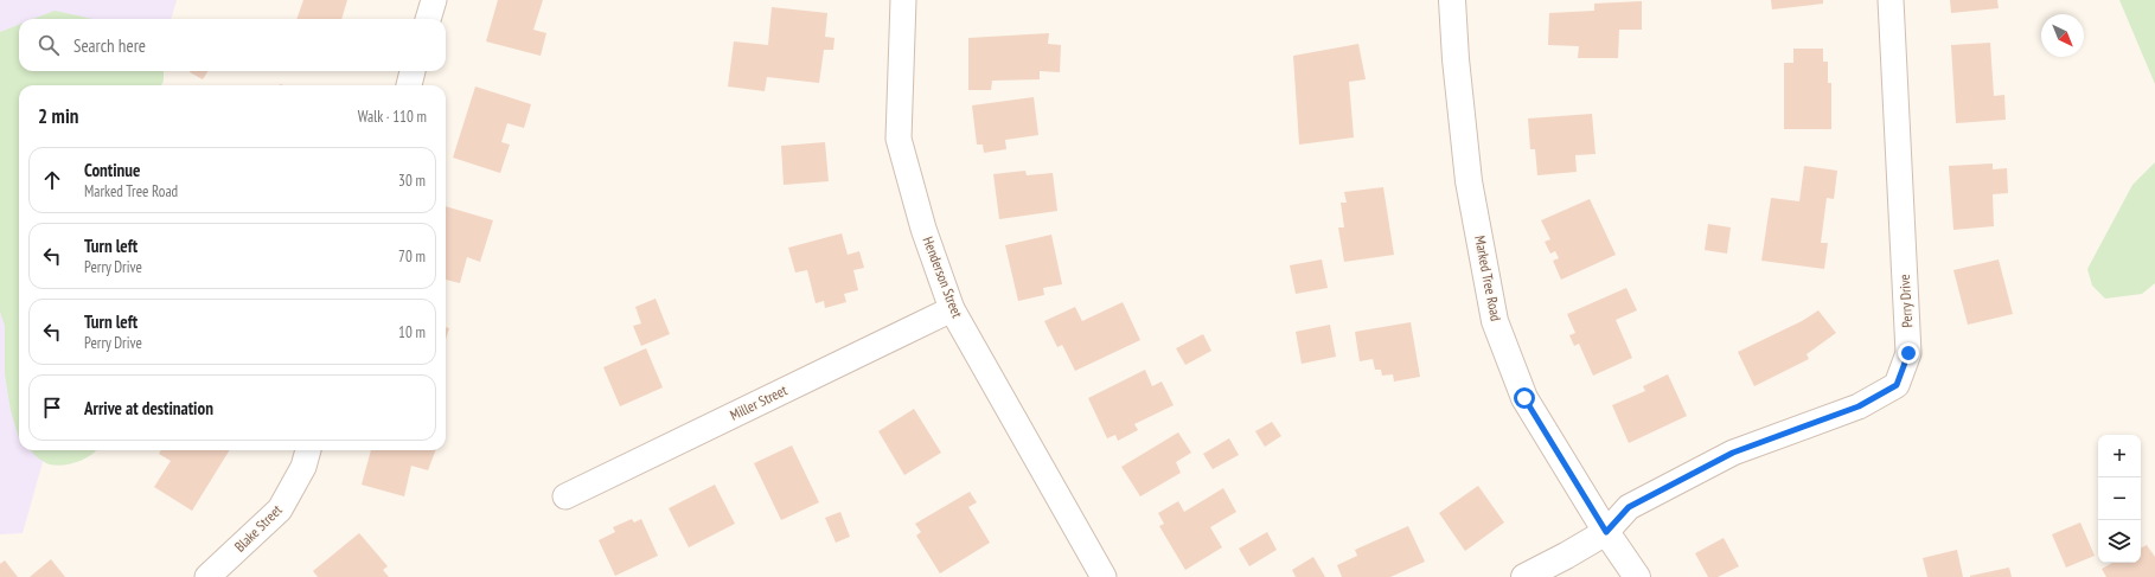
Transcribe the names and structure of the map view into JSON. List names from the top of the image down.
{
  "streets": {
    "street": [
      "Henderson Street",
      "Marked Tree Road",
      "Perry Drive",
      "Miller Street",
      "Blake Street"
    ]
  },
  "crossings": [
    ["Henderson Street", "Miller Street"],
    ["Marked Tree Road", "Perry Drive"]
  ],
  "north": "bottom right",
  "page": {
    "search": "Search here",
    "heading": ["2 min", "Walk · 110 m"],
    "list": [
      ["Continue", "Marked Tree Road", "30 m"],
      ["Turn left", "Perry Drive", "70 m"],
      ["Turn left", "Perry Drive", "10 m"],
      "Arrive at destination"
    ],
    "map_buttons": ["+", "−"]
  }
}
